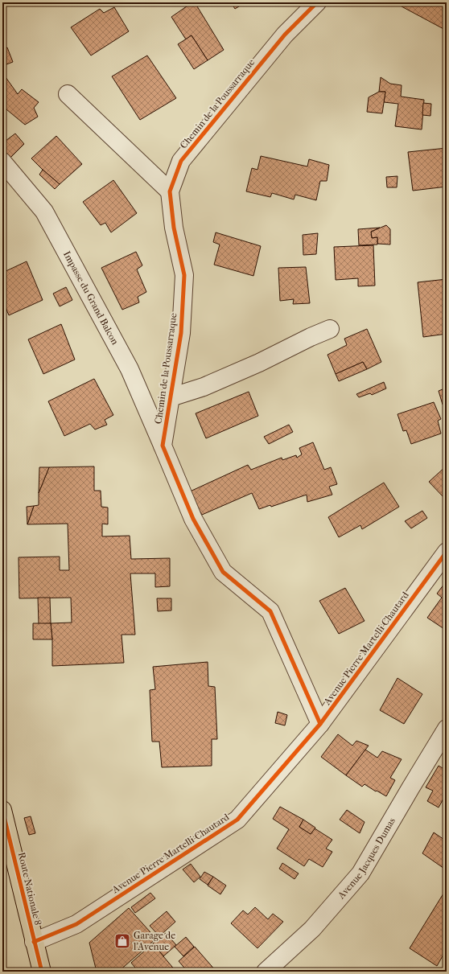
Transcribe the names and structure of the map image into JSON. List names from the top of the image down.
{
  "streets": {
    "main road": ["Route Nationale 8"],
    "street": [
      "Chemin de la Poussarraque",
      "Impasse du Grand Balcon",
      "Avenue Pierre Martelli-Chautard",
      "Avenue Jacques Dumas"
    ]
  },
  "crossings": [
    ["Chemin de la Poussarraque", "Impasse du Grand Balcon"],
    ["Avenue Pierre Martelli-Chautard", "Route Nationale 8"]
  ],
  "places": {
    "shop": ["Garage de l'Avenue"]
  }
}
